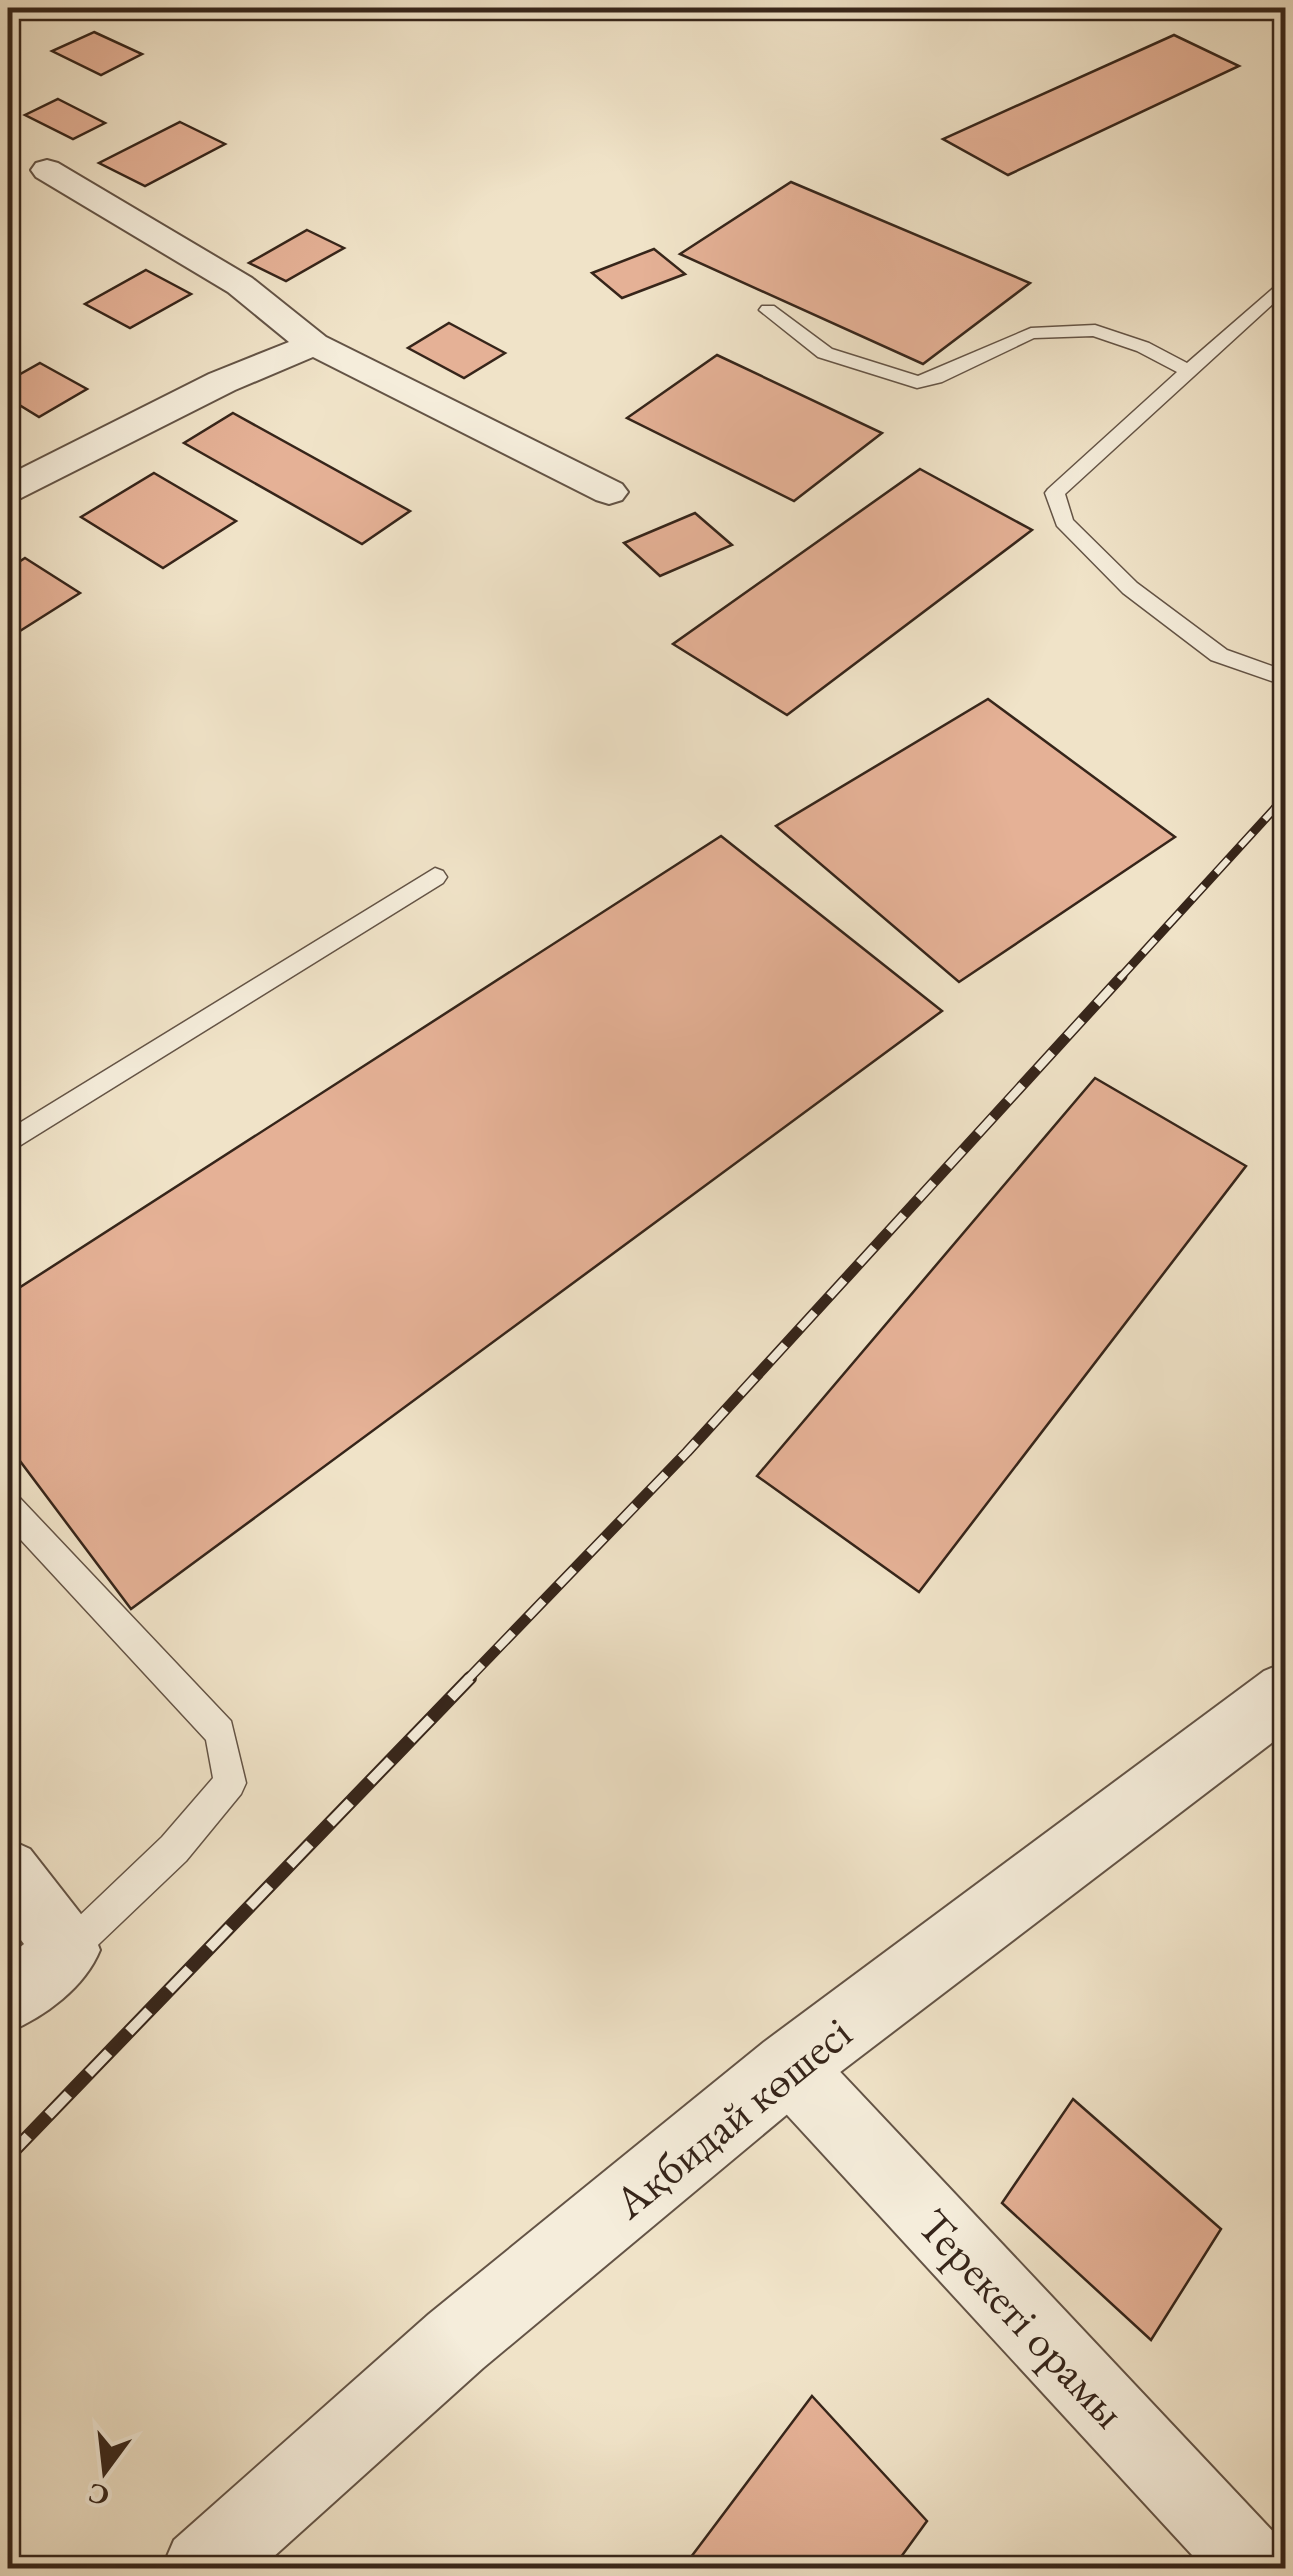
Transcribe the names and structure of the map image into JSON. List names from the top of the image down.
{
  "streets": {
    "street": ["Ақбидай көшесі", "Терекеті орамы"]
  },
  "crossings": [
    ["Ақбидай көшесі", "Терекеті орамы"]
  ],
  "north": "bottom"
}
